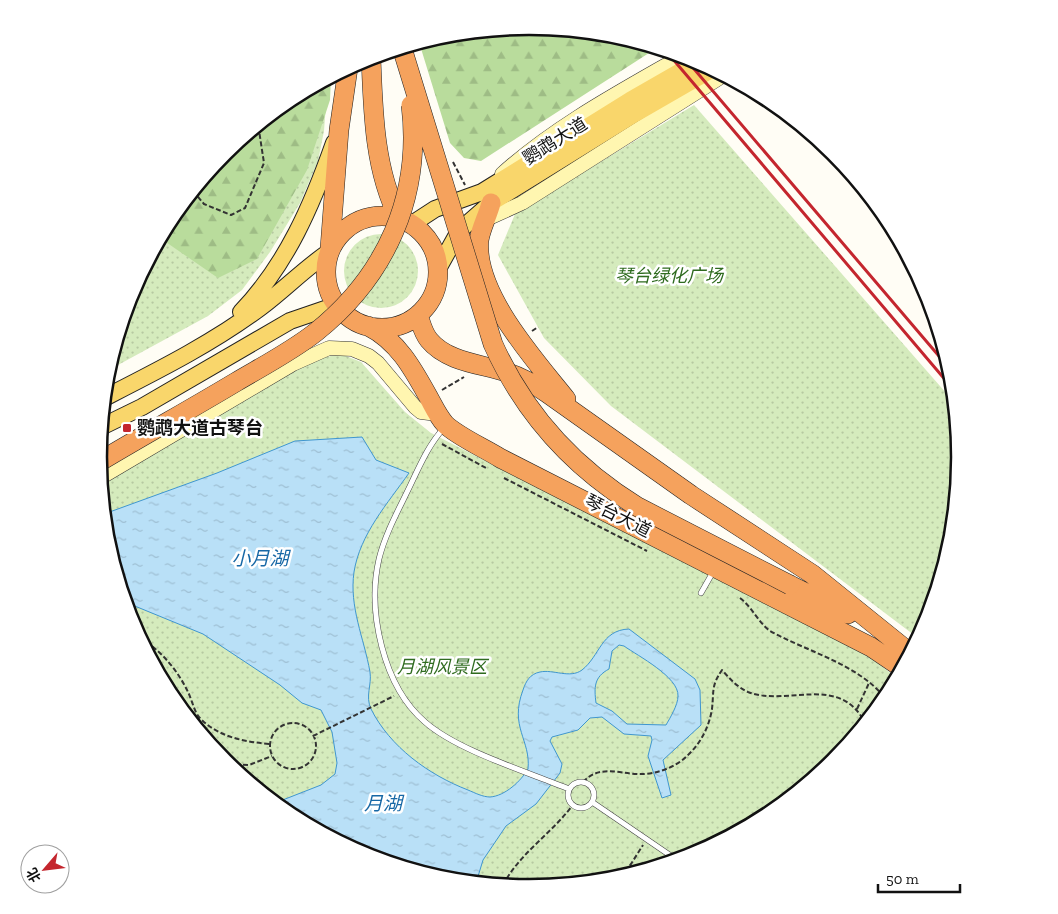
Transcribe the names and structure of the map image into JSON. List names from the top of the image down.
{
  "streets": {
    "highway": ["琴台大道"],
    "main road": ["鹦鹉大道"]
  },
  "crossings": [
    ["鹦鹉大道", "琴台大道"]
  ],
  "water": ["小月湖", "月湖"],
  "parks": ["琴台绿化广场", "月湖风景区"],
  "places": {
    "transit": ["鹦鹉大道古琴台"]
  },
  "scale_bar": "50 m",
  "north": "bottom left"
}
